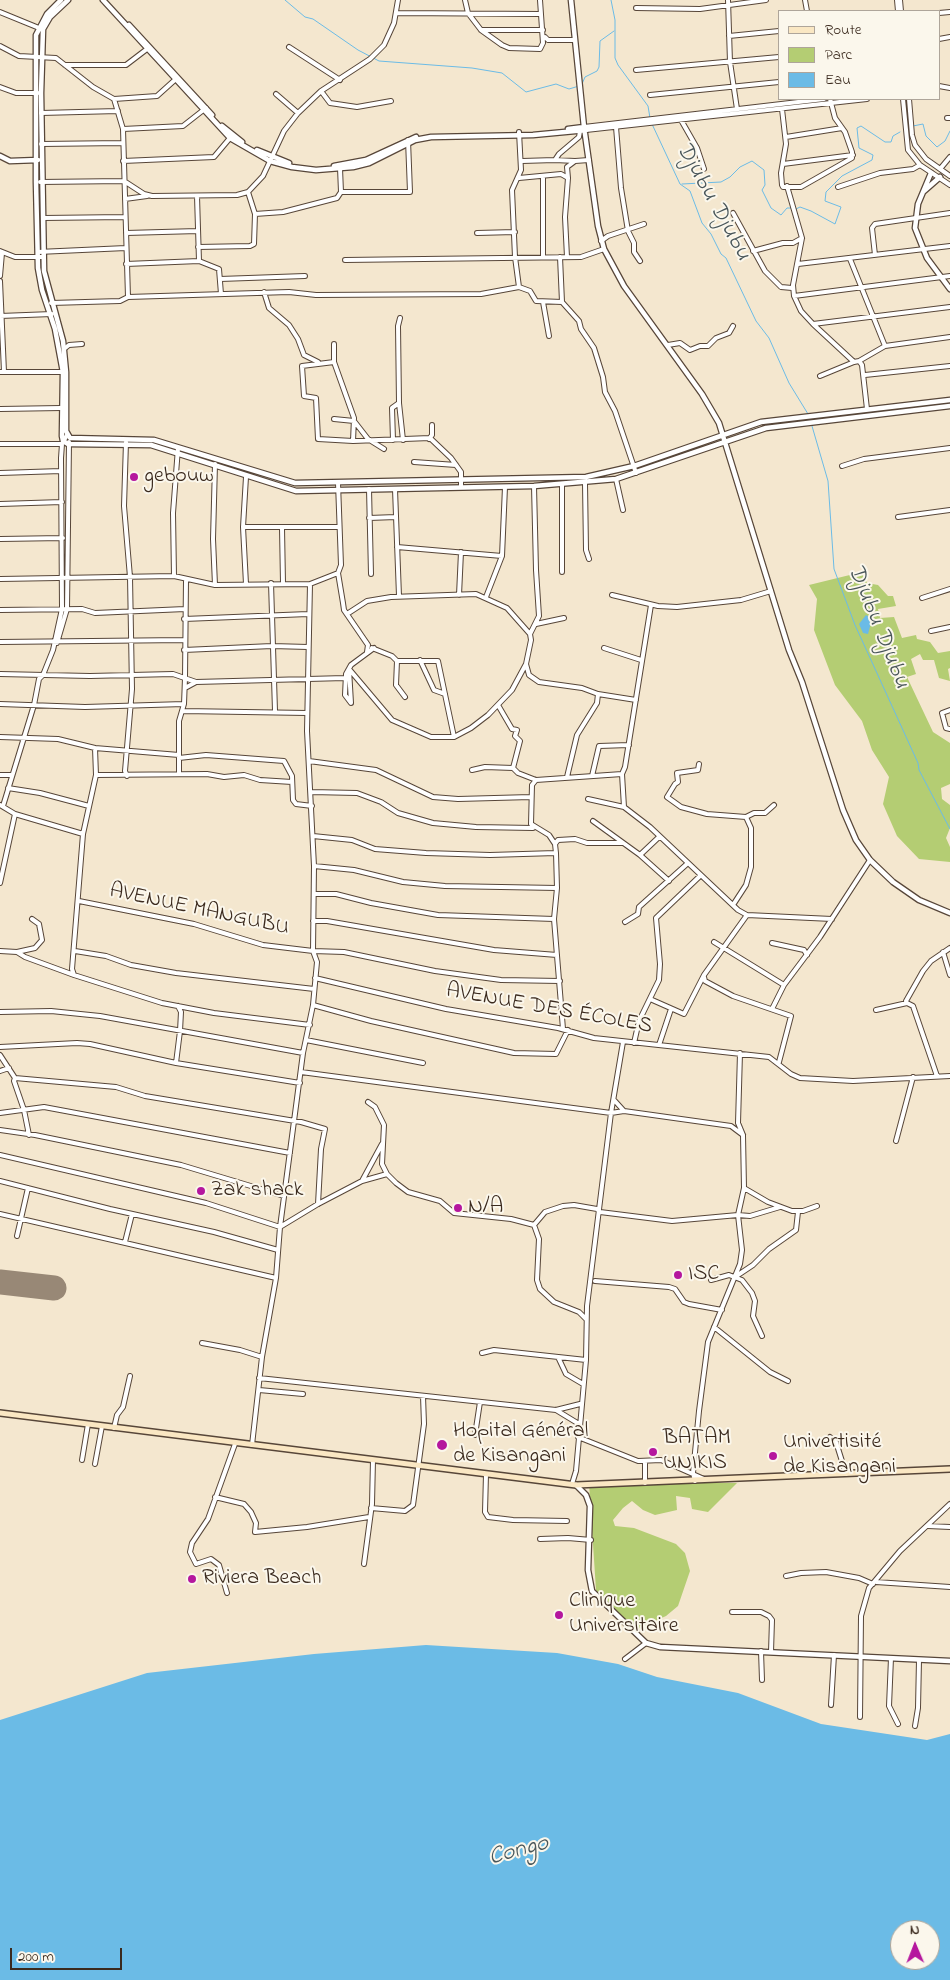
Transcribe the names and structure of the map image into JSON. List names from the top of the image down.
{
  "streets": {
    "street": ["AVENUE MANGUBU", "AVENUE DES ÉCOLES"]
  },
  "water": ["Djubu Djubu", "Congo"],
  "places": [
    "gebouw",
    "Zak shack",
    "N/A",
    "ISC",
    "Hopital Général de Kisangani",
    "BATAM UNIKIS",
    "Univertisité de Kisangani",
    "Riviera Beach",
    "Clinique Universitaire"
  ],
  "legend": ["Route", "Parc", "Eau"],
  "scale_bar": "200 m",
  "north": "top"
}
